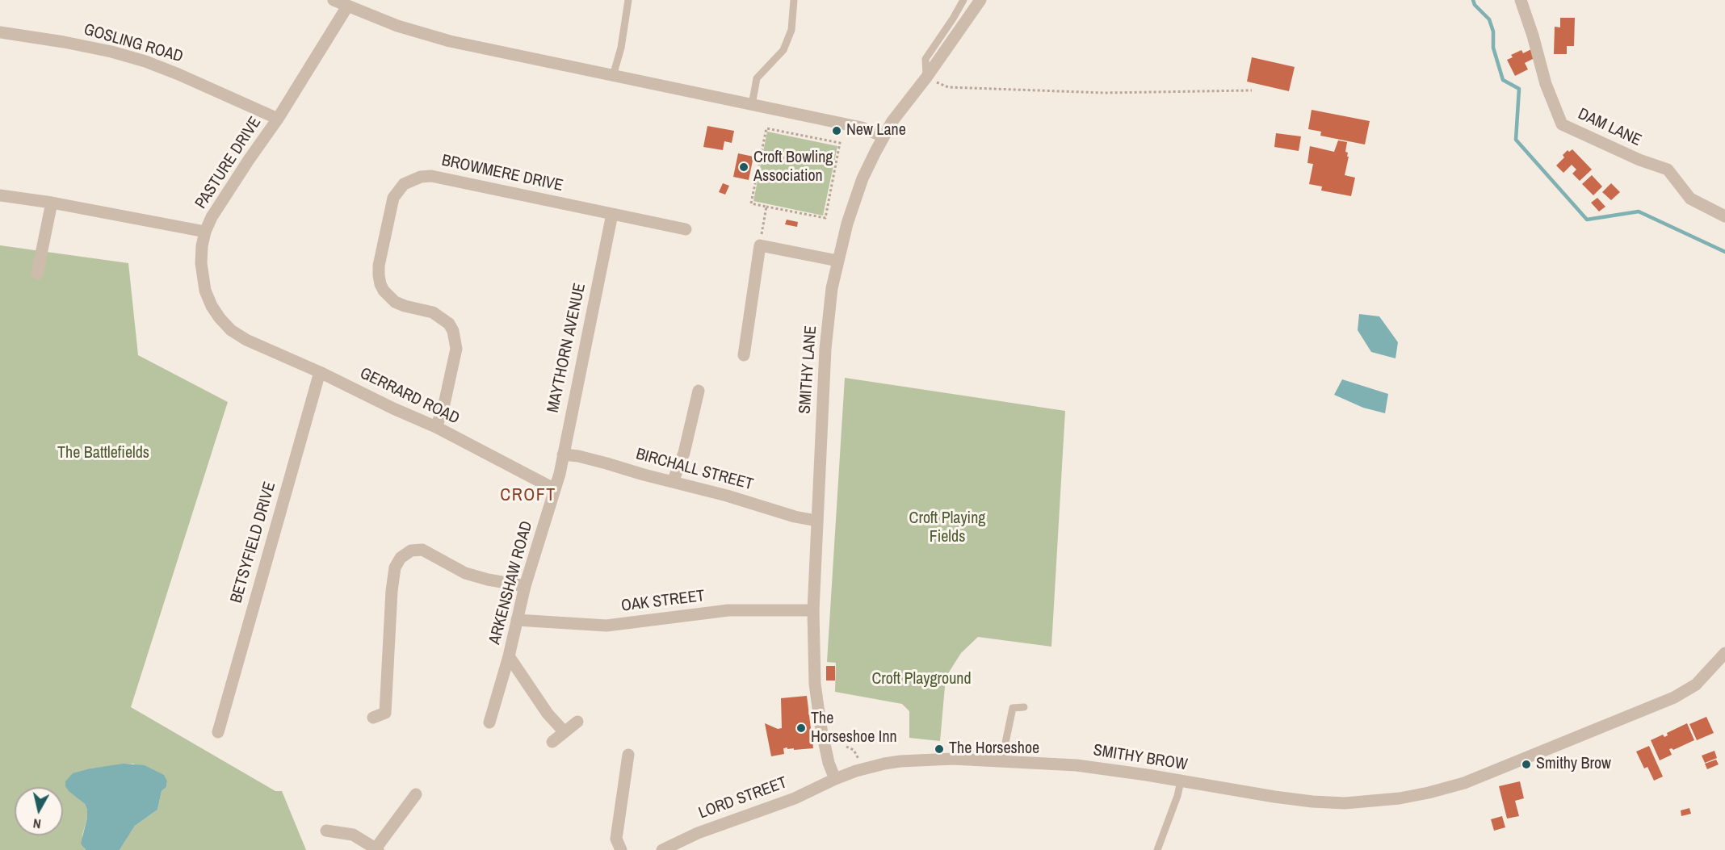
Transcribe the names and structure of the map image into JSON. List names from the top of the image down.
{
  "streets": {
    "street": [
      "GOSLING ROAD",
      "DAM LANE",
      "PASTURE DRIVE",
      "BROWMERE DRIVE",
      "MAYTHORN AVENUE",
      "SMITHY LANE",
      "GERRARD ROAD",
      "BIRCHALL STREET",
      "BETSYFIELD DRIVE",
      "ARKENSHAW ROAD",
      "OAK STREET",
      "SMITHY BROW",
      "LORD STREET"
    ]
  },
  "crossings": [
    ["GOSLING ROAD", "PASTURE DRIVE"],
    ["PASTURE DRIVE", "GERRARD ROAD"],
    ["BROWMERE DRIVE", "MAYTHORN AVENUE"],
    ["BROWMERE DRIVE", "GERRARD ROAD"],
    ["MAYTHORN AVENUE", "GERRARD ROAD"],
    ["MAYTHORN AVENUE", "BIRCHALL STREET"],
    ["MAYTHORN AVENUE", "ARKENSHAW ROAD"],
    ["SMITHY LANE", "BIRCHALL STREET"],
    ["SMITHY LANE", "OAK STREET"],
    ["SMITHY LANE", "SMITHY BROW"],
    ["SMITHY LANE", "LORD STREET"],
    ["GERRARD ROAD", "BETSYFIELD DRIVE"],
    ["GERRARD ROAD", "ARKENSHAW ROAD"],
    ["ARKENSHAW ROAD", "OAK STREET"],
    ["SMITHY BROW", "LORD STREET"]
  ],
  "districts": ["CROFT"],
  "parks": ["The Battlefields", "Croft Playing Fields", "Croft Playground"],
  "places": [
    "New Lane",
    "Croft Bowling Association",
    "The Horseshoe Inn",
    "The Horseshoe",
    "Smithy Brow"
  ],
  "north": "bottom"
}
